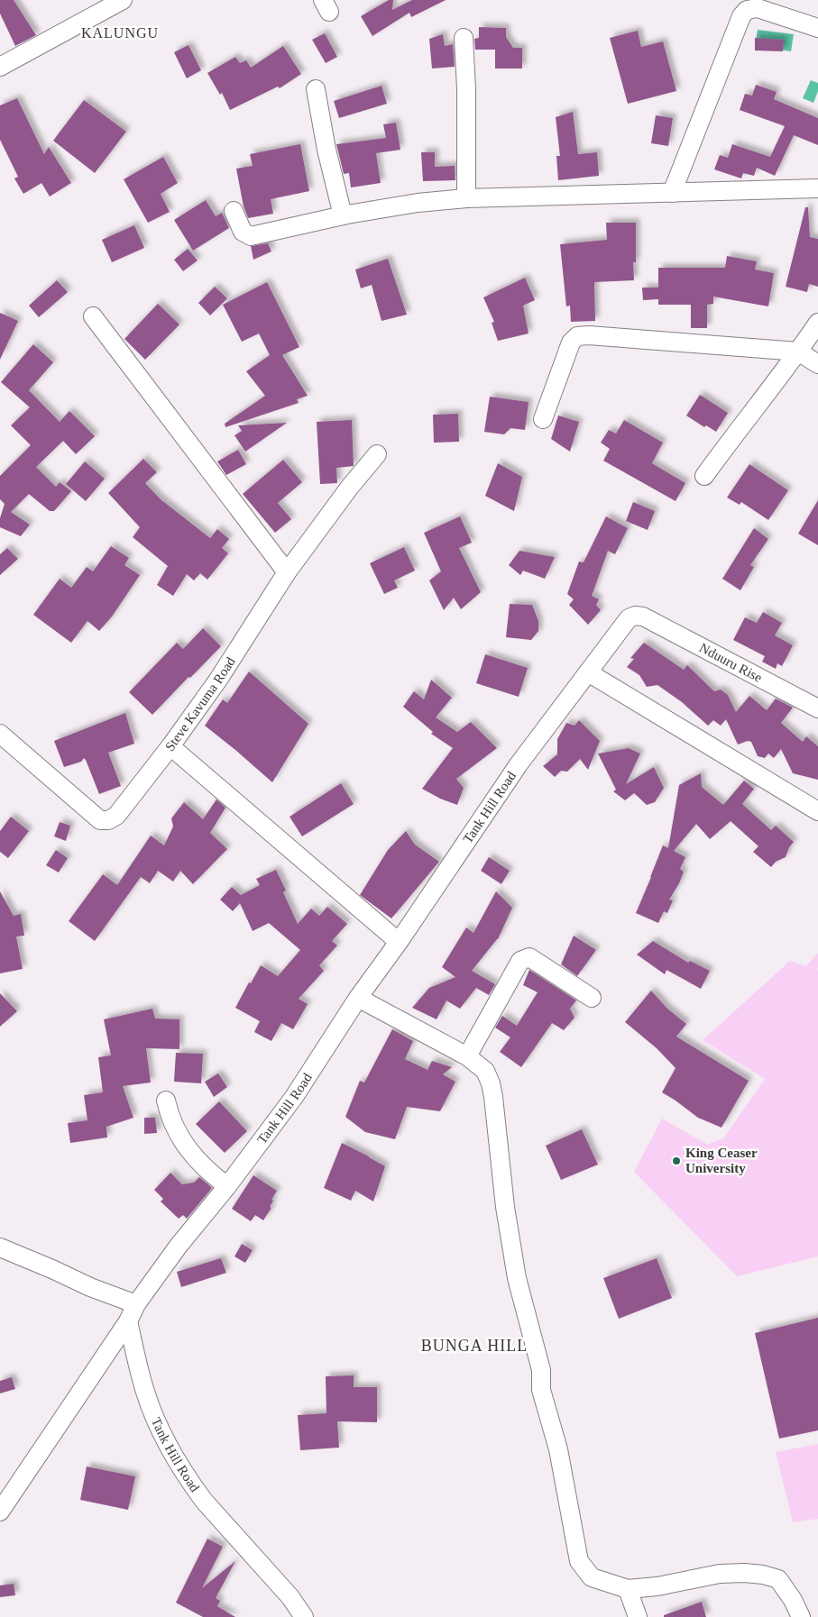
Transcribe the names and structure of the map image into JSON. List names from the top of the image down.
{
  "streets": {
    "street": ["Nduuru Rise", "Steve Kavuma Road", "Tank Hill Road"]
  },
  "crossings": [
    ["Nduuru Rise", "Tank Hill Road"]
  ],
  "districts": ["KALUNGU", "BUNGA HILL"],
  "places": ["King Ceaser University"]
}
